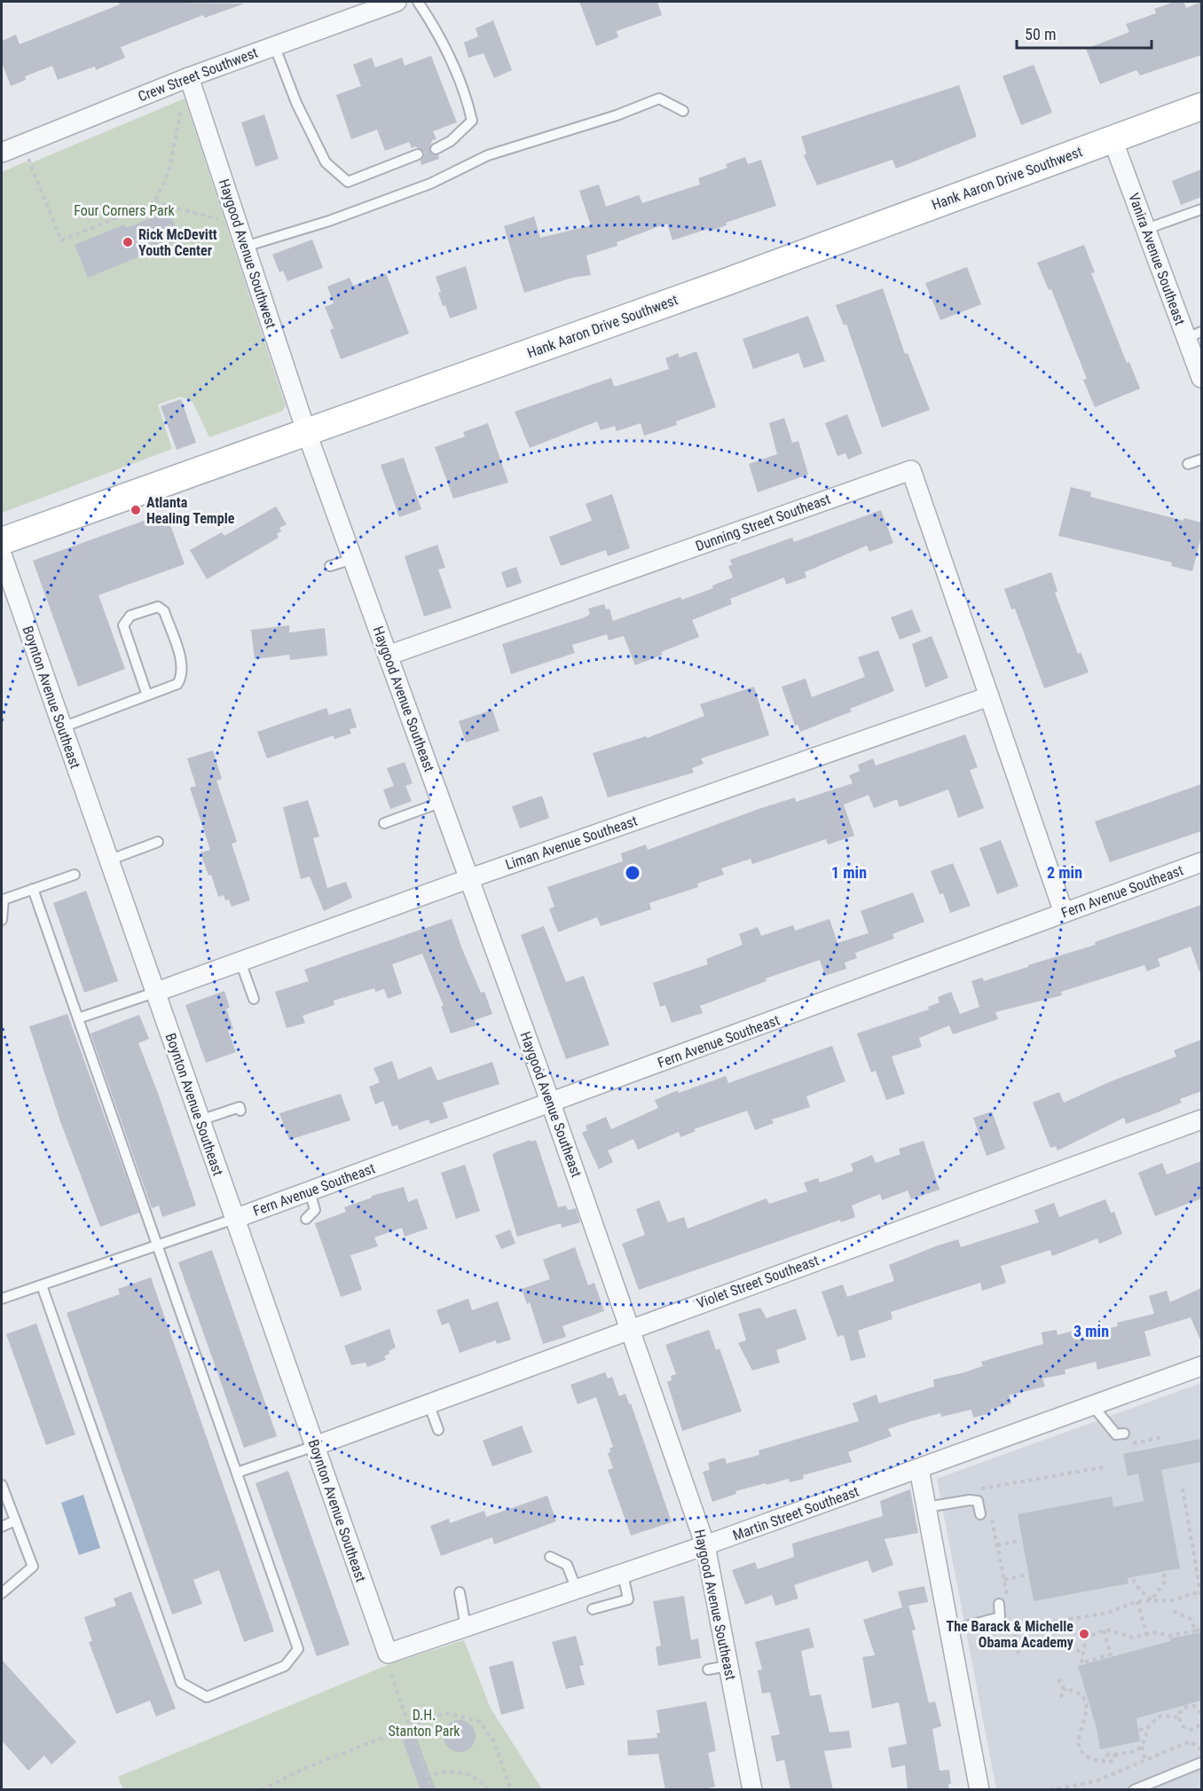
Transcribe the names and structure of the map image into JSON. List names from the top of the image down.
{
  "streets": {
    "main road": ["Hank Aaron Drive Southwest"],
    "street": [
      "Crew Street Southwest",
      "Haygood Avenue Southwest",
      "Vanira Avenue Southeast",
      "Dunning Street Southeast",
      "Boynton Avenue Southeast",
      "Haygood Avenue Southeast",
      "Liman Avenue Southeast",
      "Fern Avenue Southeast",
      "Violet Street Southeast",
      "Martin Street Southeast"
    ]
  },
  "crossings": [
    ["Crew Street Southwest", "Haygood Avenue Southwest"],
    ["Hank Aaron Drive Southwest", "Haygood Avenue Southwest"],
    ["Hank Aaron Drive Southwest", "Vanira Avenue Southeast"],
    ["Hank Aaron Drive Southwest", "Haygood Avenue Southeast"],
    ["Haygood Avenue Southwest", "Haygood Avenue Southeast"],
    ["Dunning Street Southeast", "Haygood Avenue Southeast"],
    ["Dunning Street Southeast", "Liman Avenue Southeast"],
    ["Boynton Avenue Southeast", "Liman Avenue Southeast"],
    ["Boynton Avenue Southeast", "Fern Avenue Southeast"],
    ["Boynton Avenue Southeast", "Violet Street Southeast"],
    ["Boynton Avenue Southeast", "Martin Street Southeast"],
    ["Haygood Avenue Southeast", "Liman Avenue Southeast"],
    ["Haygood Avenue Southeast", "Fern Avenue Southeast"],
    ["Haygood Avenue Southeast", "Violet Street Southeast"],
    ["Haygood Avenue Southeast", "Martin Street Southeast"]
  ],
  "parks": ["Four Corners Park", "D.H. Stanton Park"],
  "places": ["Rick McDevitt Youth Center", "Atlanta Healing Temple", "The Barack & Michelle Obama Academy"],
  "scale_bar": "50 m",
  "rings": ["1 min", "2 min", "3 min"]
}
